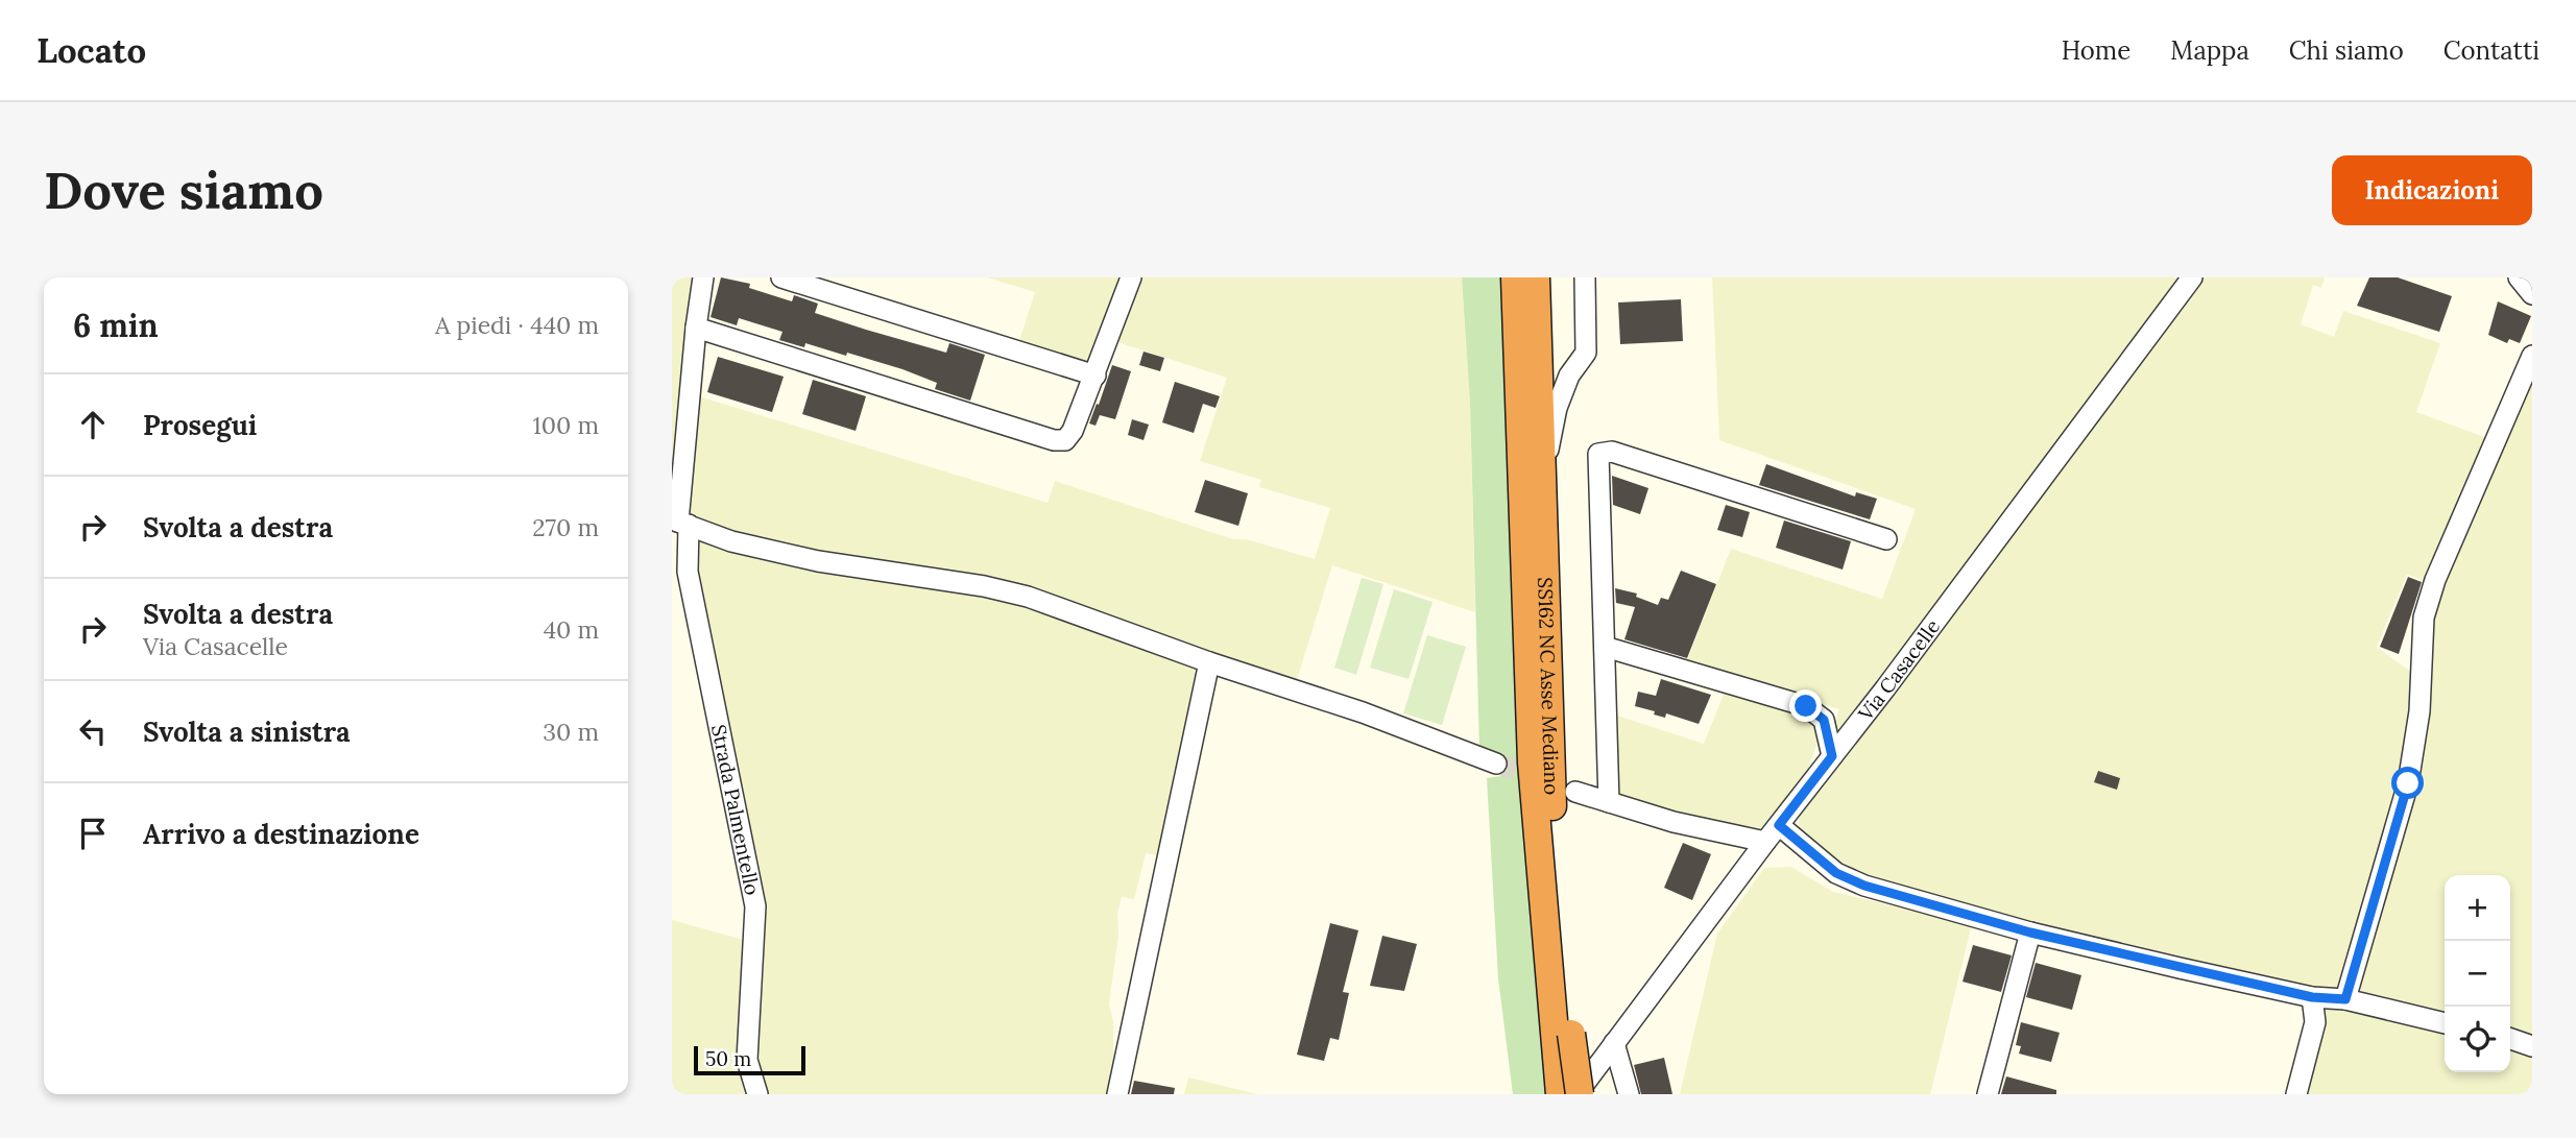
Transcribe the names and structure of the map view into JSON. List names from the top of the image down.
{
  "streets": {
    "highway": ["SS162 NC Asse Mediano"],
    "street": ["Via Casacelle", "Strada Palmentello"]
  },
  "crossings": [
    ["Via Casacelle", "SS162 NC Asse Mediano"]
  ],
  "scale_bar": "50 m",
  "page": {
    "header": "Locato",
    "nav": [
      "Home",
      "Mappa",
      "Chi siamo",
      "Contatti"
    ],
    "buttons": "Indicazioni",
    "title": "Dove siamo",
    "heading": ["6 min", "A piedi · 440 m"],
    "list": [
      ["Prosegui", "100 m"],
      ["Svolta a destra", "270 m"],
      ["Svolta a destra", "Via Casacelle", "40 m"],
      ["Svolta a sinistra", "30 m"],
      "Arrivo a destinazione"
    ],
    "map_buttons": ["+", "−"],
    "scale": "50 m"
  }
}
